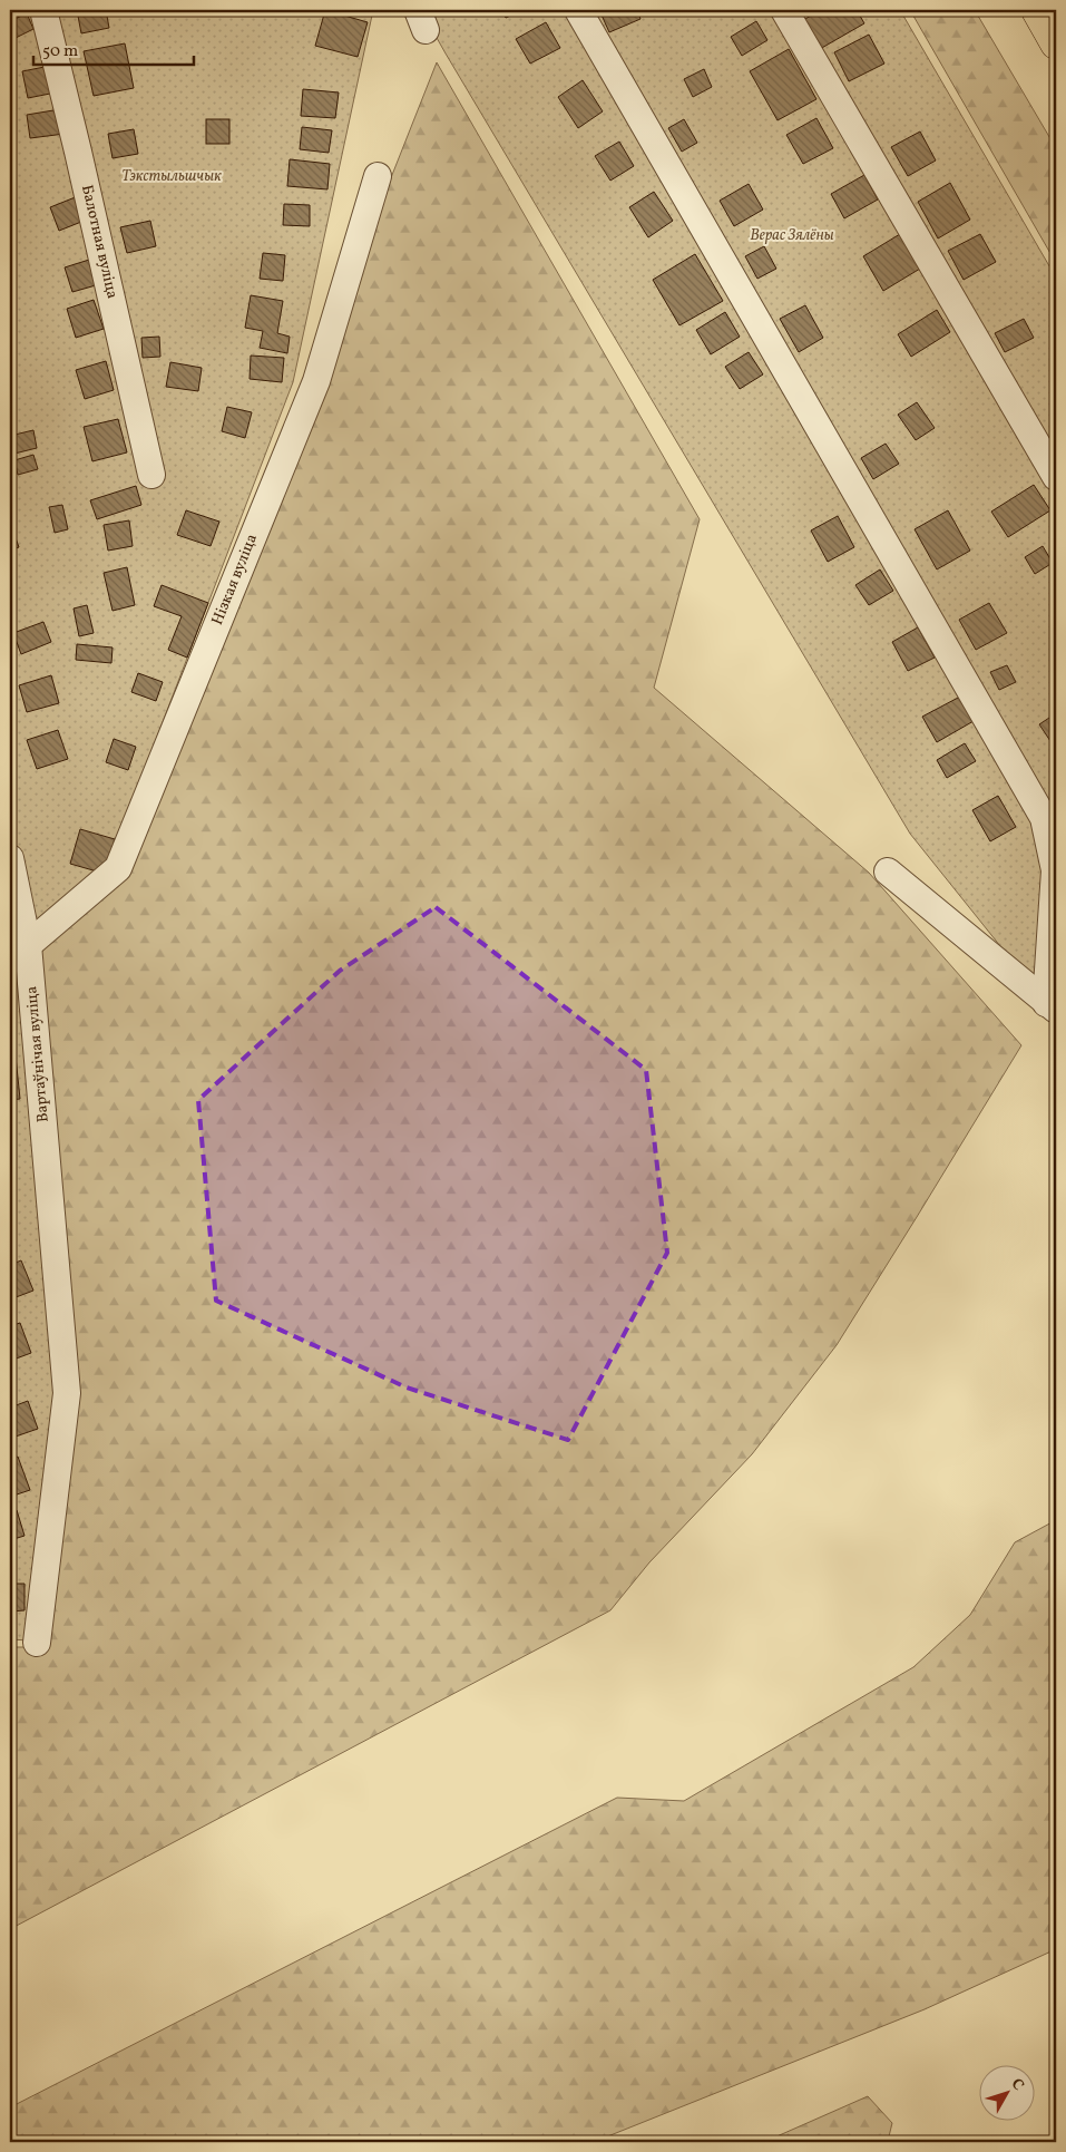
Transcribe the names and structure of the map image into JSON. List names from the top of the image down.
{
  "streets": {
    "street": ["Балотная вуліца", "Нізкая вуліца", "Вартаўнічая вуліца"]
  },
  "crossings": [
    ["Нізкая вуліца", "Вартаўнічая вуліца"]
  ],
  "parks": ["Тэкстыльшчык", "Верас Зялёны"],
  "scale_bar": "50 m",
  "north": "top right"
}
